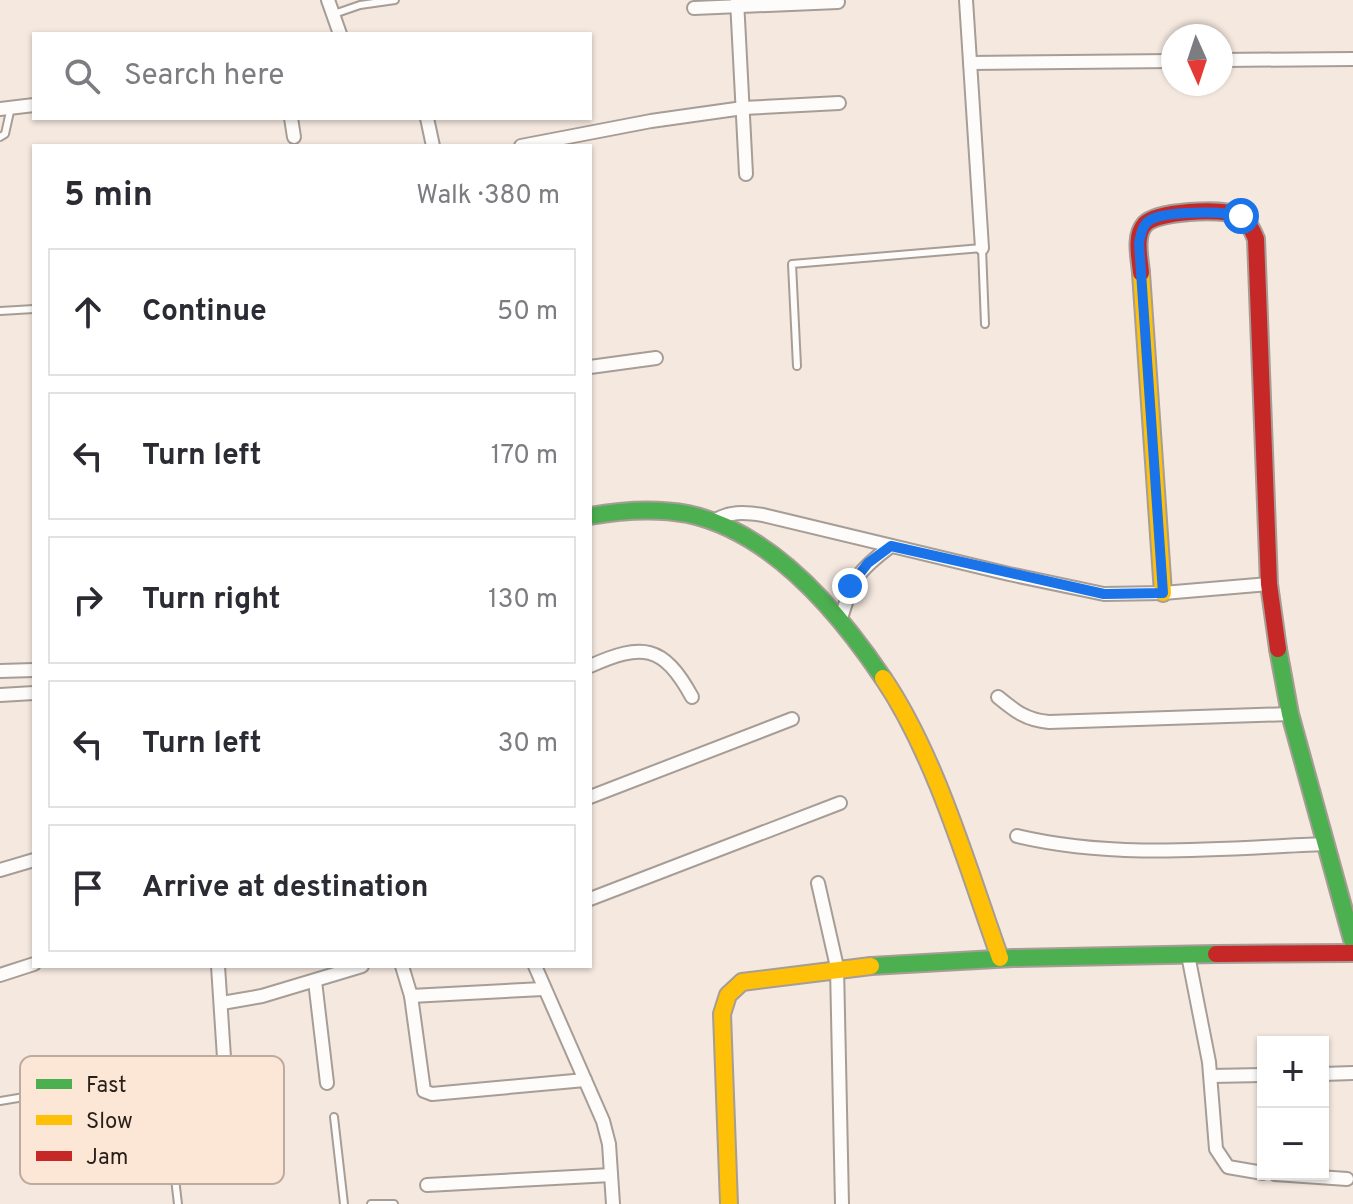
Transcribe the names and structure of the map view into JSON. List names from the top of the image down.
{
  "legend": ["Fast", "Slow", "Jam"],
  "north": "bottom",
  "page": {
    "search": "Search here",
    "heading": ["5 min", "Walk · 380 m"],
    "list": [
      ["Continue", "50 m"],
      ["Turn left", "170 m"],
      ["Turn right", "130 m"],
      ["Turn left", "30 m"],
      "Arrive at destination"
    ],
    "map_buttons": ["+", "−"]
  }
}
